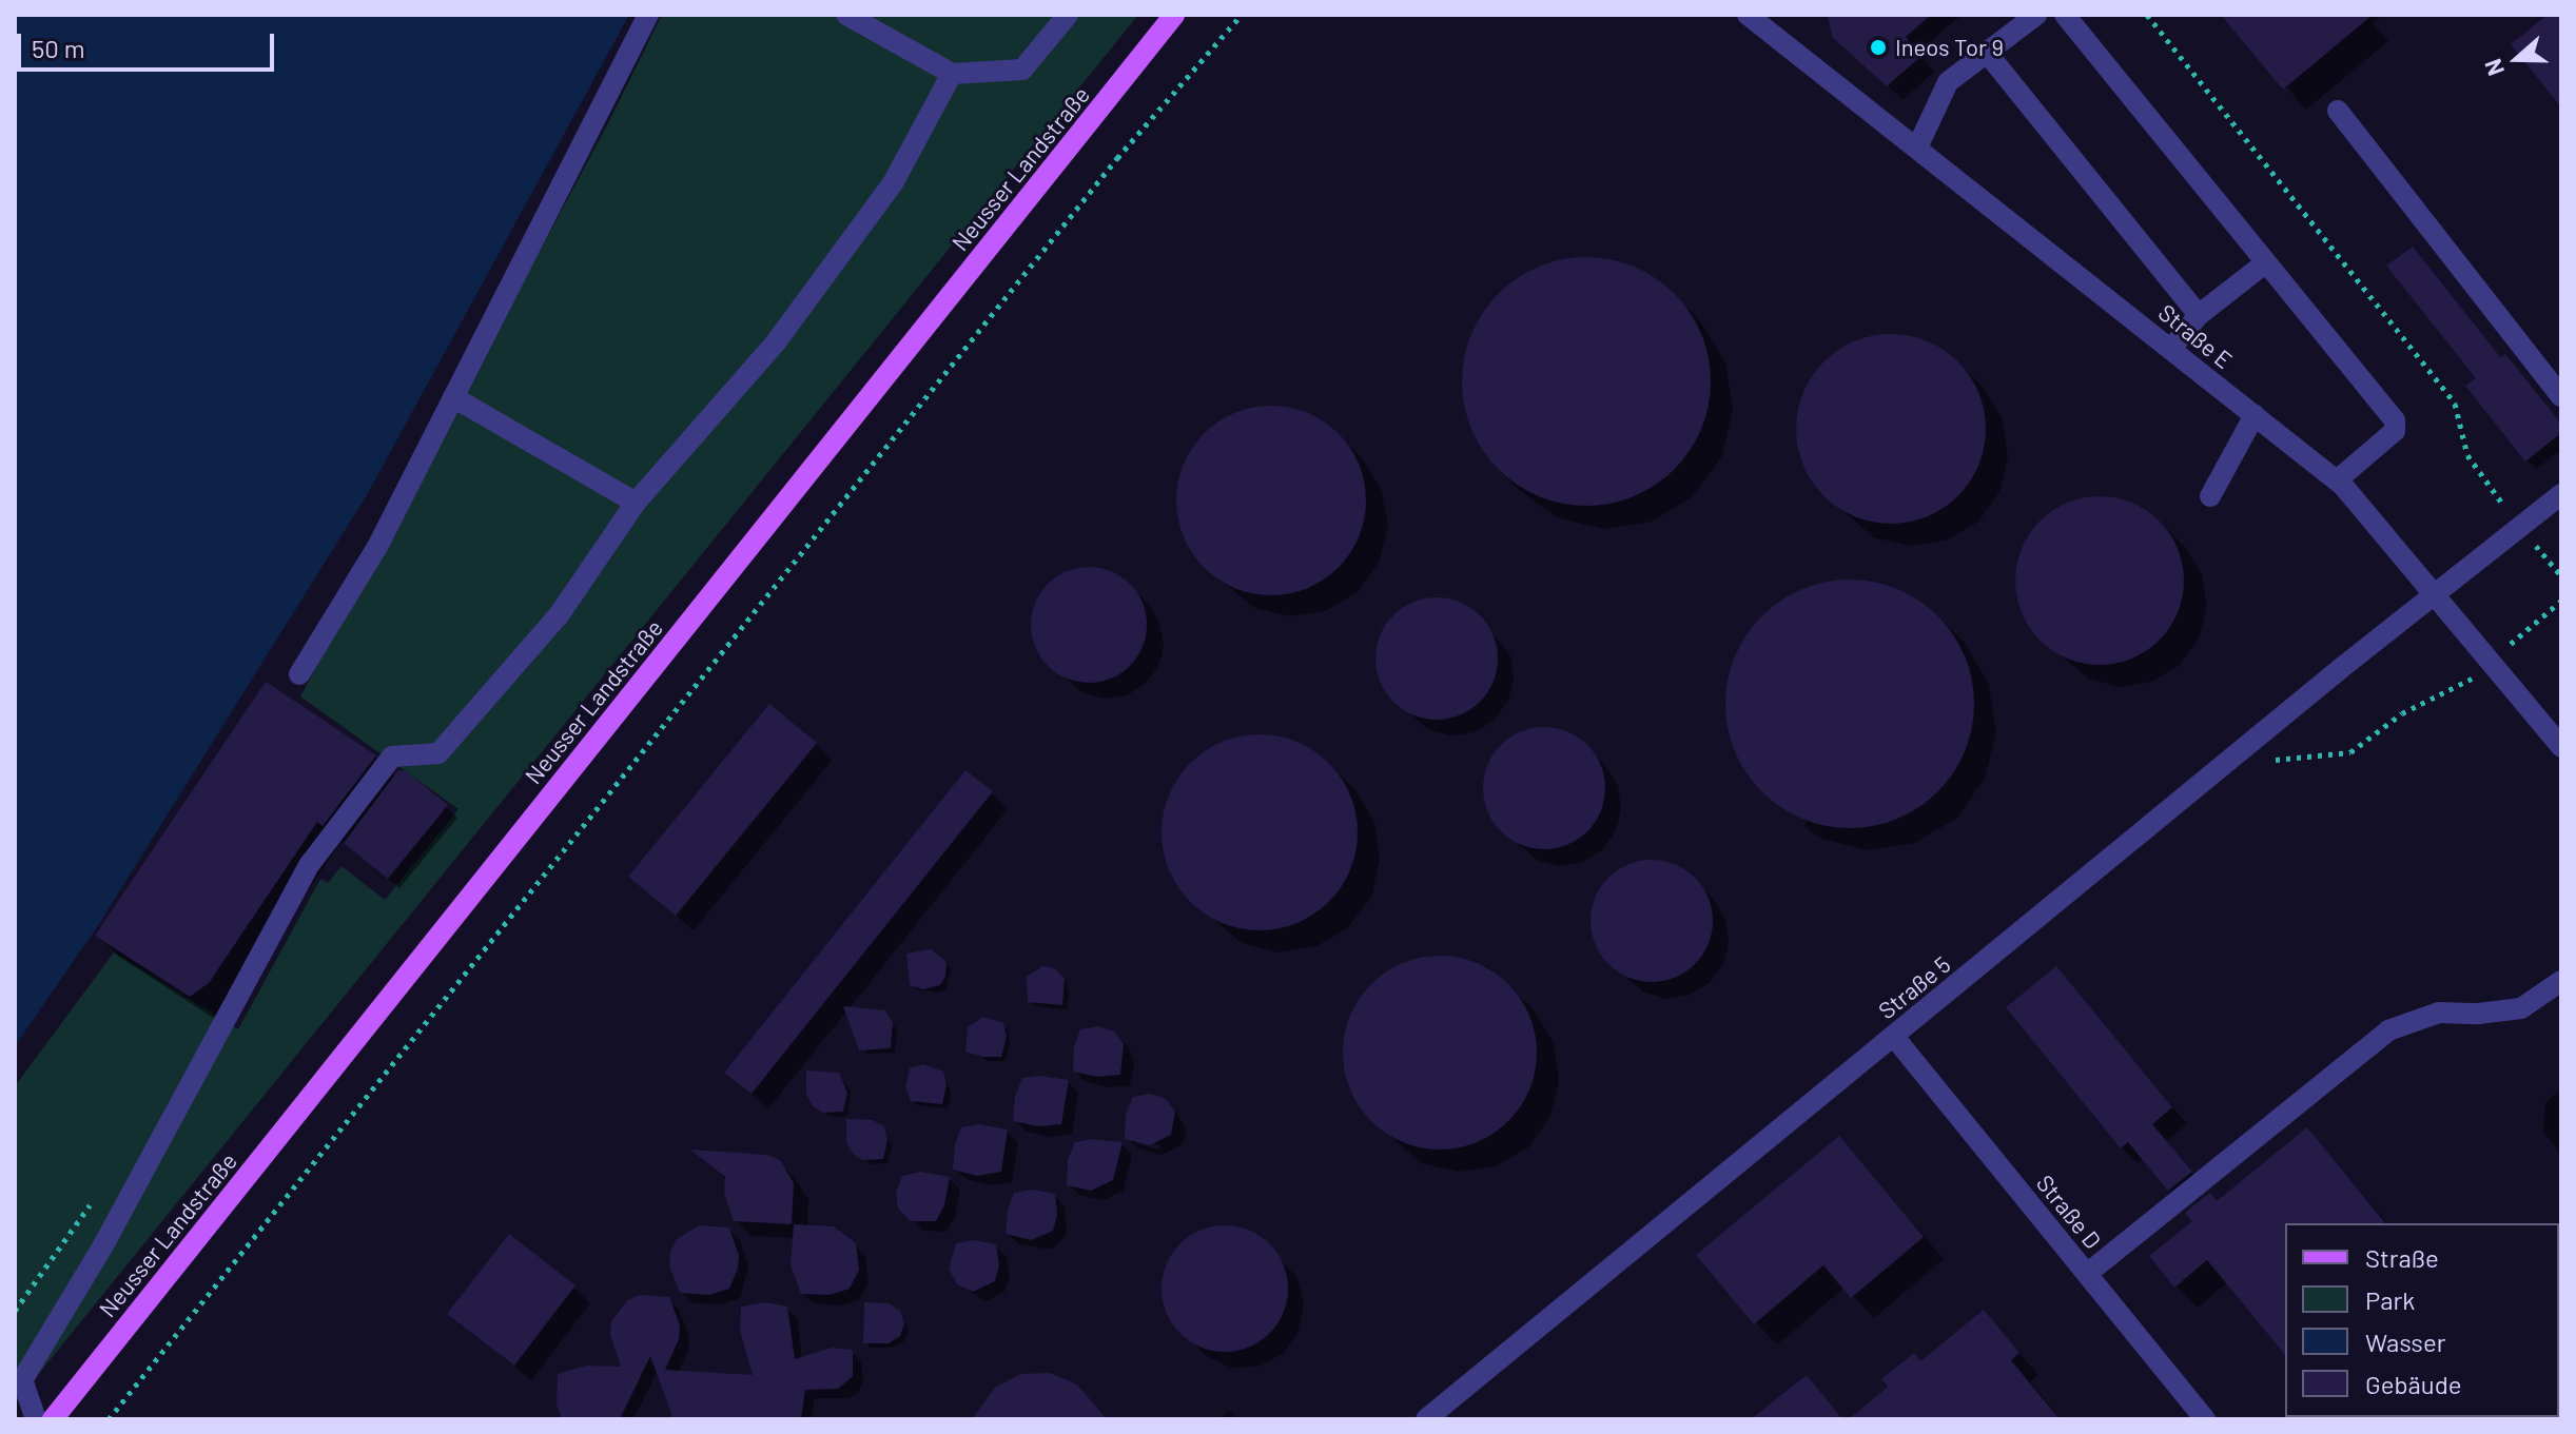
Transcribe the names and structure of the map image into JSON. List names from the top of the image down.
{
  "streets": {
    "main road": ["Neusser Landstraße"],
    "lane": ["Straße E", "Straße 5", "Straße D"]
  },
  "crossings": [
    ["Straße E", "Straße 5"],
    ["Straße 5", "Straße D"]
  ],
  "places": ["Ineos Tor 9"],
  "legend": [
    "Straße",
    "Park",
    "Wasser",
    "Gebäude"
  ],
  "scale_bar": "50 m",
  "north": "left"
}
